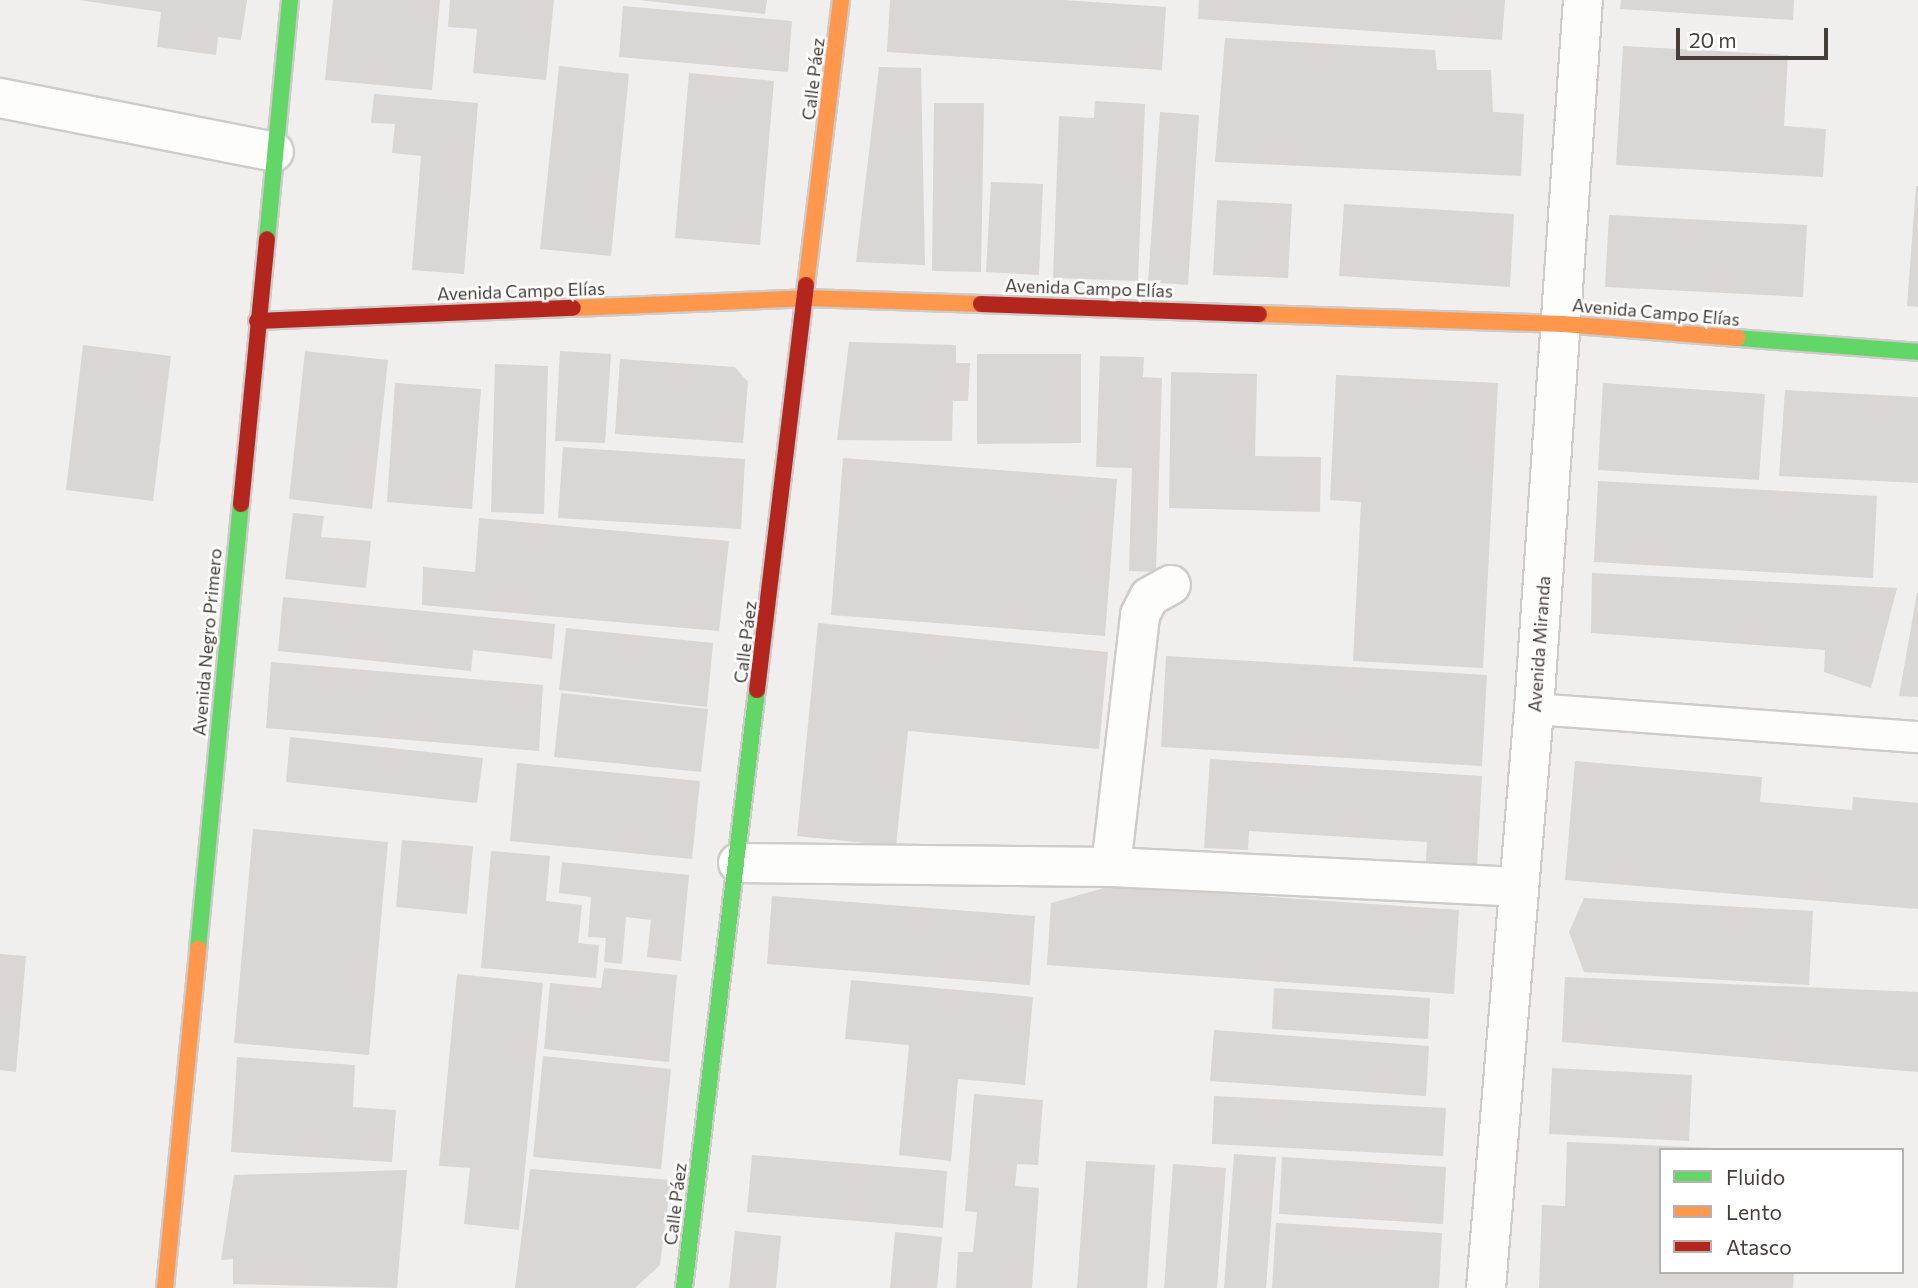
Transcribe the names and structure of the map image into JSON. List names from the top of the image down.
{
  "streets": {
    "street": [
      "Calle Páez",
      "Avenida Campo Elías",
      "Avenida Negro Primero",
      "Avenida Miranda"
    ]
  },
  "crossings": [
    ["Calle Páez", "Avenida Campo Elías"],
    ["Avenida Campo Elías", "Avenida Negro Primero"],
    ["Avenida Campo Elías", "Avenida Miranda"]
  ],
  "legend": ["Fluido", "Lento", "Atasco"],
  "scale_bar": "20 m"
}
